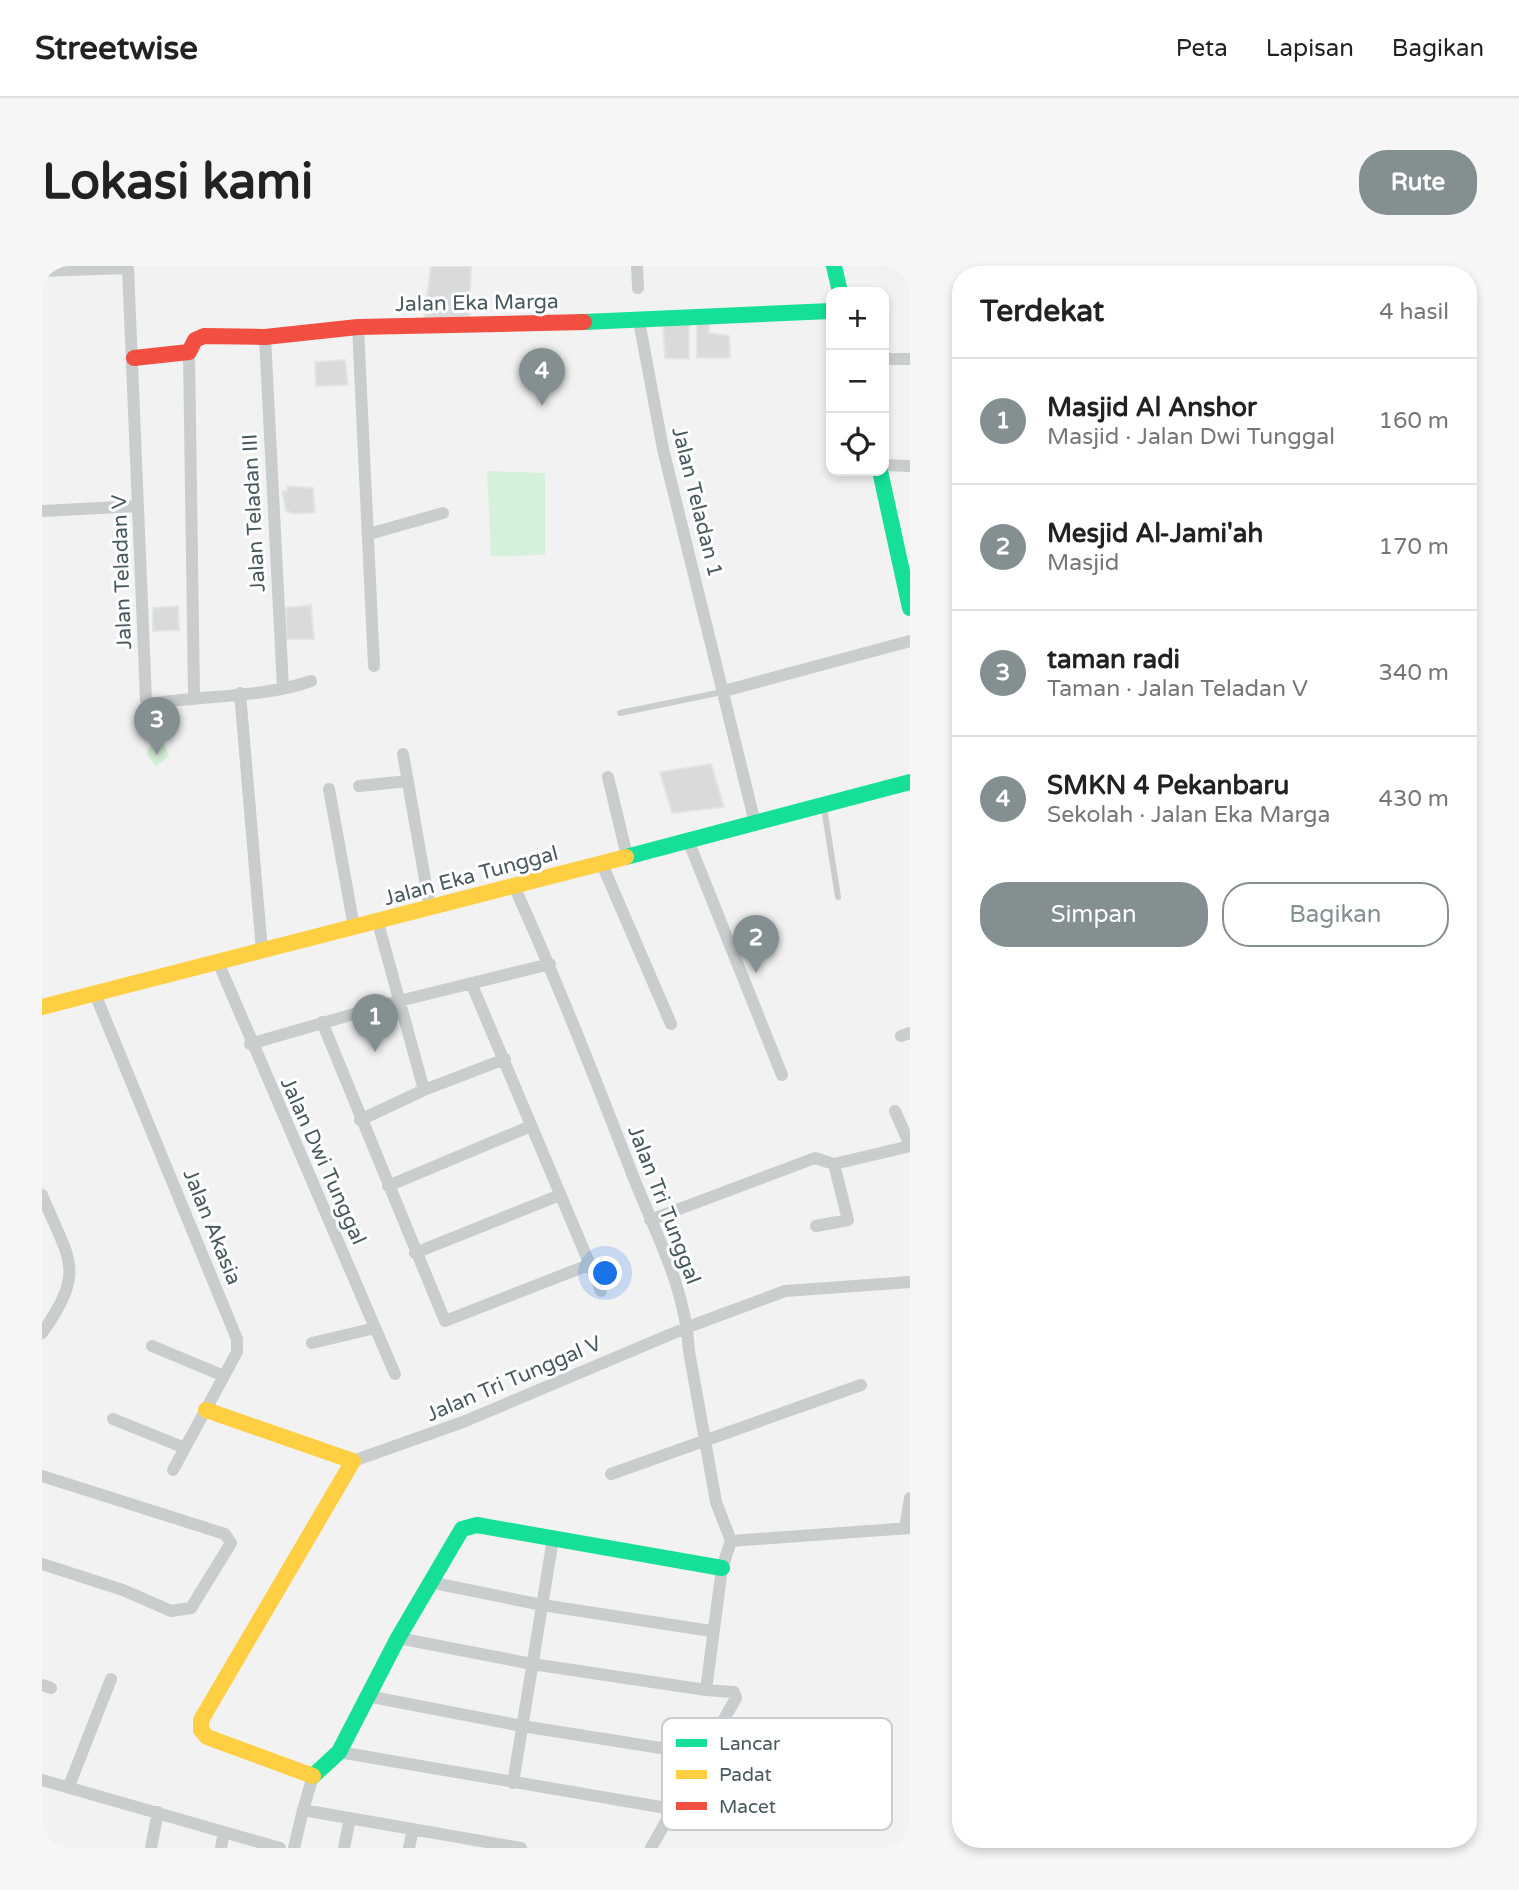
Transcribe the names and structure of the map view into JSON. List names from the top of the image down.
{
  "streets": {
    "street": [
      "Jalan Eka Marga",
      "Jalan Teladan 1",
      "Jalan Teladan III",
      "Jalan Teladan V",
      "Jalan Eka Tunggal",
      "Jalan Dwi Tunggal",
      "Jalan Tri Tunggal",
      "Jalan Akasia",
      "Jalan Tri Tunggal V"
    ]
  },
  "crossings": [
    ["Jalan Eka Marga", "Jalan Teladan 1"],
    ["Jalan Eka Marga", "Jalan Teladan III"],
    ["Jalan Eka Marga", "Jalan Teladan V"],
    ["Jalan Teladan 1", "Jalan Eka Tunggal"],
    ["Jalan Teladan III", "Jalan Teladan V"],
    ["Jalan Eka Tunggal", "Jalan Dwi Tunggal"],
    ["Jalan Eka Tunggal", "Jalan Tri Tunggal"],
    ["Jalan Eka Tunggal", "Jalan Akasia"],
    ["Jalan Tri Tunggal", "Jalan Tri Tunggal V"]
  ],
  "legend": ["Lancar", "Padat", "Macet"],
  "page": {
    "header": "Streetwise",
    "nav": ["Peta", "Lapisan", "Bagikan"],
    "buttons": [
      "Rute",
      ["Simpan", "Bagikan"]
    ],
    "title": "Lokasi kami",
    "heading": ["Terdekat", "4 hasil"],
    "map_buttons": ["+", "−"],
    "pins": [
      "4",
      "3",
      "2",
      "1"
    ],
    "list": [
      {
        "mark": "1",
        "name": "Masjid Al Anshor",
        "note": "Masjid · Jalan Dwi Tunggal",
        "value": "160 m"
      },
      {
        "mark": "2",
        "name": "Mesjid Al-Jami'ah",
        "note": "Masjid",
        "value": "170 m"
      },
      {
        "mark": "3",
        "name": "taman radi",
        "note": "Taman · Jalan Teladan V",
        "value": "340 m"
      },
      {
        "mark": "4",
        "name": "SMKN 4 Pekanbaru",
        "note": "Sekolah · Jalan Eka Marga",
        "value": "430 m"
      }
    ]
  }
}
